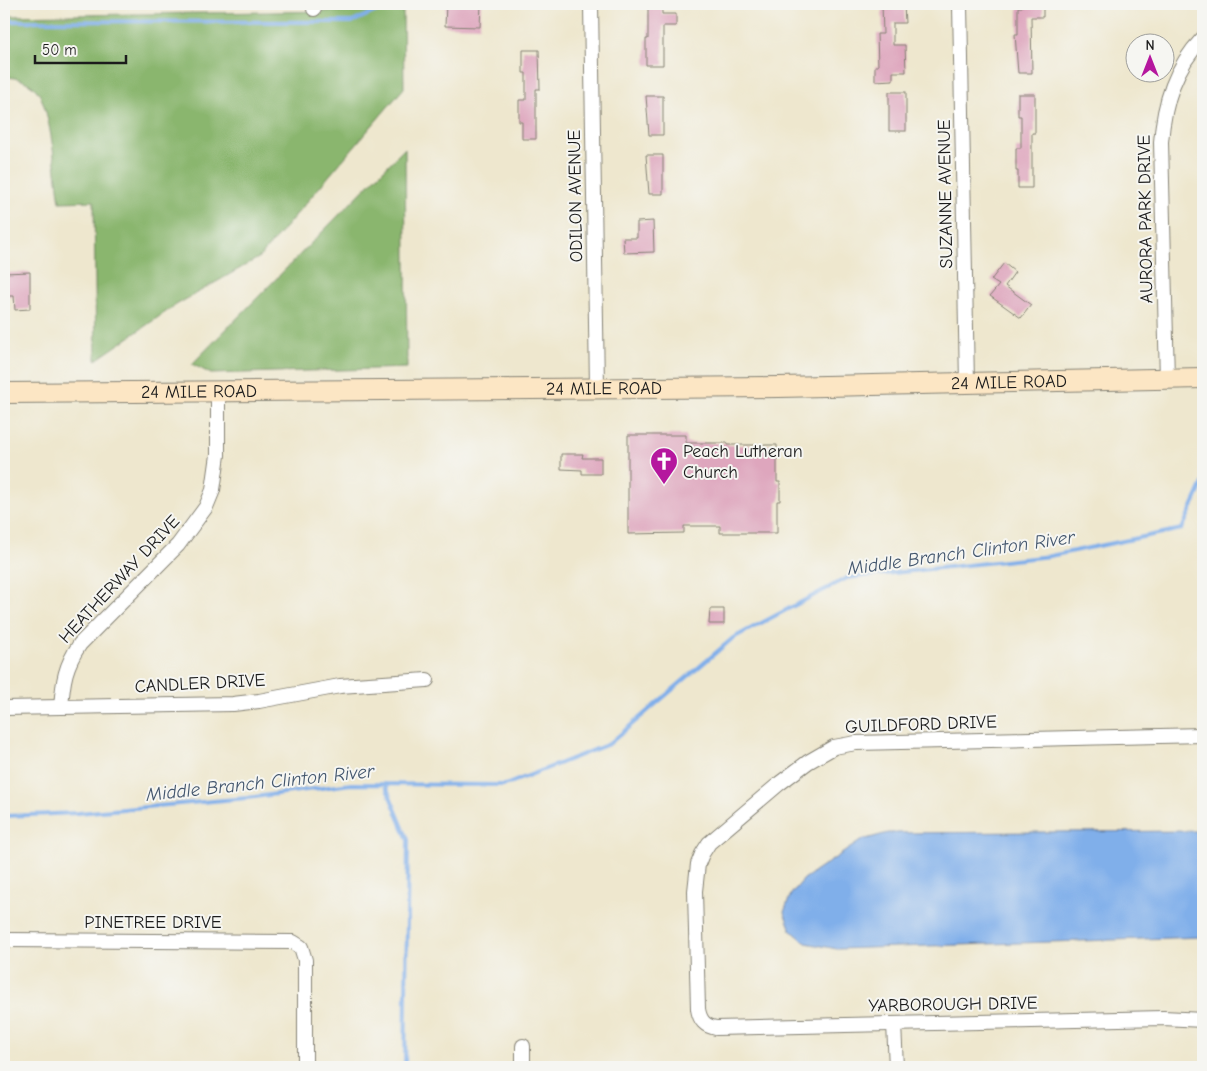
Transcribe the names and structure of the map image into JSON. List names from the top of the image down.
{
  "streets": {
    "street": [
      "SUZANNE AVENUE",
      "ODILON AVENUE",
      "AURORA PARK DRIVE",
      "24 MILE ROAD",
      "HEATHERWAY DRIVE",
      "CANDLER DRIVE",
      "GUILDFORD DRIVE",
      "PINETREE DRIVE",
      "YARBOROUGH DRIVE"
    ]
  },
  "crossings": [
    ["SUZANNE AVENUE", "24 MILE ROAD"],
    ["ODILON AVENUE", "24 MILE ROAD"],
    ["AURORA PARK DRIVE", "24 MILE ROAD"],
    ["24 MILE ROAD", "HEATHERWAY DRIVE"],
    ["HEATHERWAY DRIVE", "CANDLER DRIVE"],
    ["GUILDFORD DRIVE", "YARBOROUGH DRIVE"]
  ],
  "water": ["Middle Branch Clinton River"],
  "places": {
    "church": ["Peach Lutheran Church"]
  },
  "scale_bar": "50 m",
  "north": "top"
}
